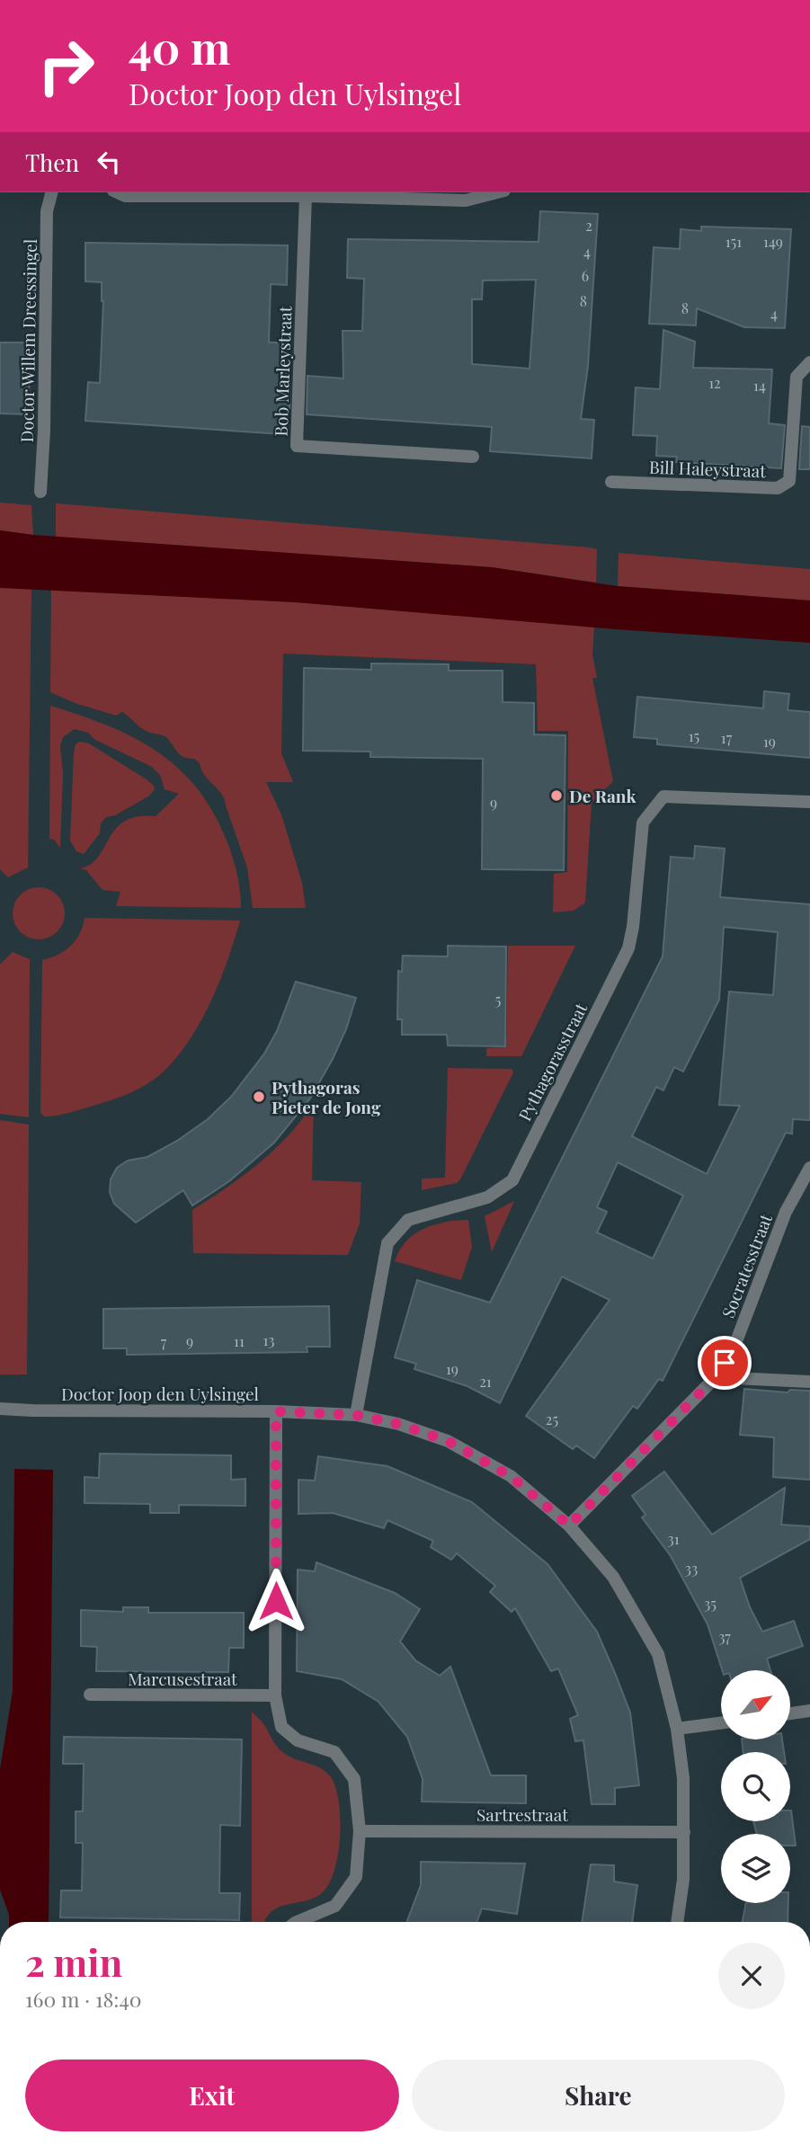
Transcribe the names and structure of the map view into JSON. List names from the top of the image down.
{
  "streets": {
    "street": [
      "Doctor Willem Dreessingel",
      "Bob Marleystraat",
      "Bill Haleystraat",
      "Pythagorasstraat",
      "Socratesstraat",
      "Doctor Joop den Uylsingel",
      "Marcusestraat",
      "Sartrestraat"
    ]
  },
  "crossings": [
    ["Pythagorasstraat", "Doctor Joop den Uylsingel"],
    ["Socratesstraat", "Doctor Joop den Uylsingel"],
    ["Doctor Joop den Uylsingel", "Sartrestraat"]
  ],
  "places": ["De Rank", "Pythagoras Pieter de Jong"],
  "house_numbers": [
    "2",
    "151",
    "149",
    "4",
    "6",
    "8",
    "8",
    "4",
    "12",
    "14",
    "15",
    "17",
    "19",
    "9",
    "5",
    "13",
    "9",
    "11",
    "7",
    "19",
    "21",
    "25",
    "31",
    "33",
    "35",
    "37"
  ],
  "north": "top right",
  "page": {
    "turn": ["40 m", "Doctor Joop den Uylsingel"],
    "then": "Then",
    "heading": ["2 min", "160 m · 18:40"],
    "buttons": ["Exit", "Share"]
  }
}
